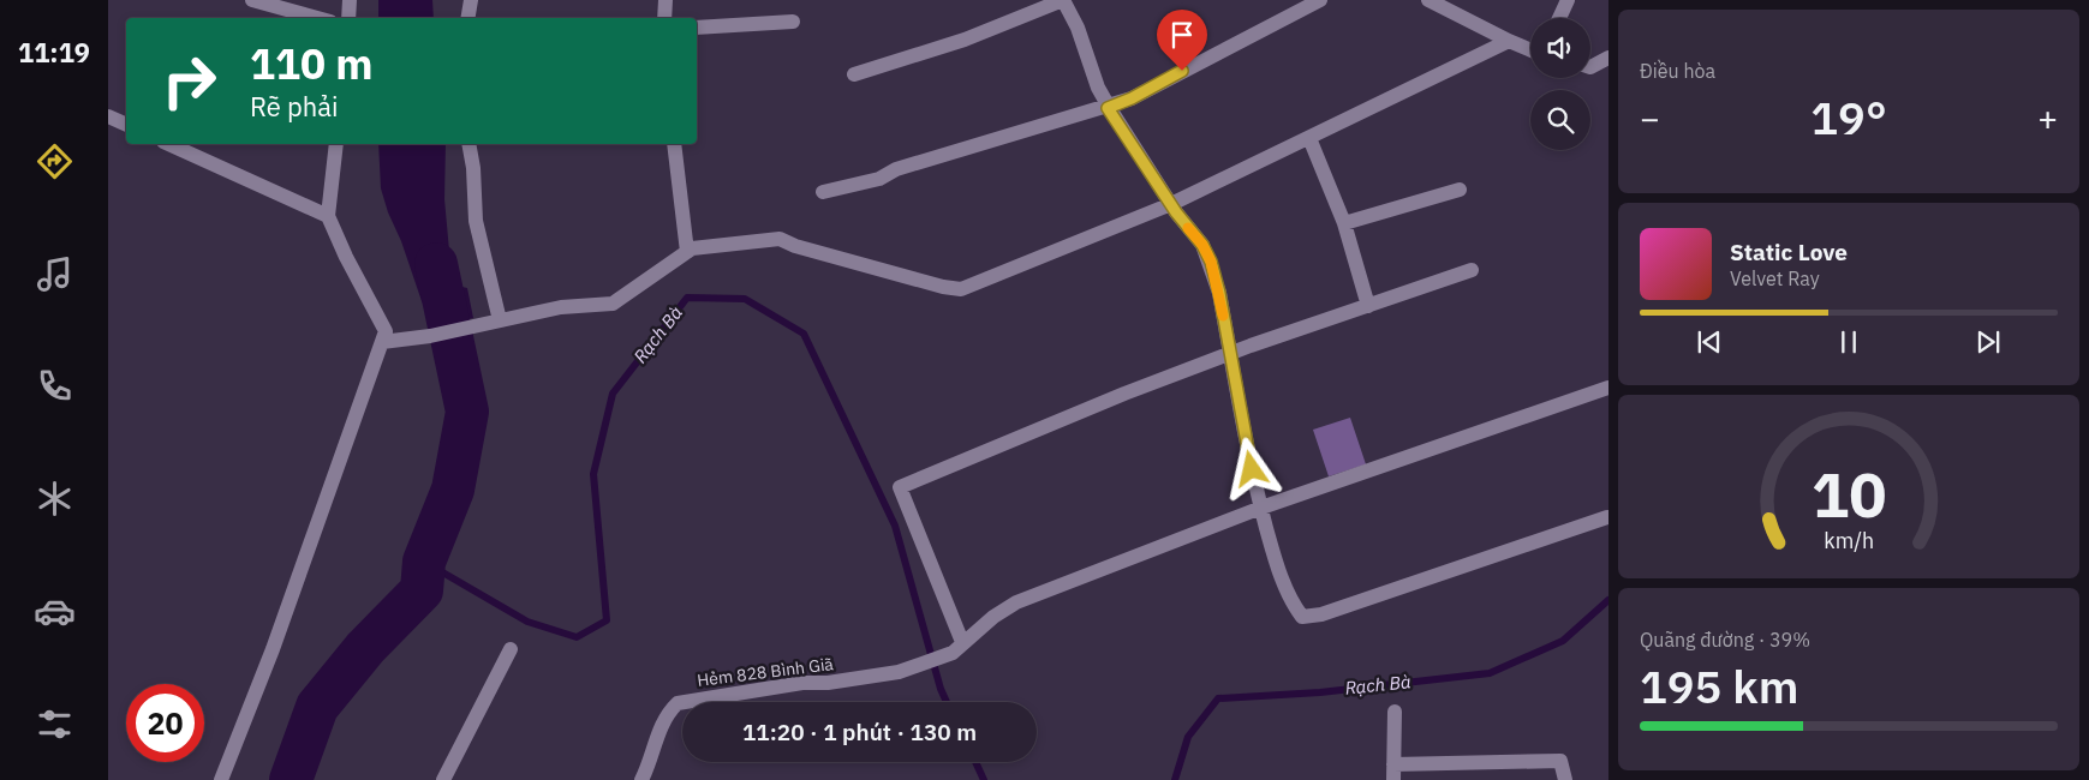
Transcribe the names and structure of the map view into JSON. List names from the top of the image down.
{
  "streets": {
    "street": ["Hẻm 828 Bình Giã"]
  },
  "water": ["Rạch Bà"],
  "page": {
    "tabs": "11:19",
    "tile": [
      "Điều hòa",
      ["Quãng đường · 39%", "195 km"]
    ],
    "turn": ["110 m", "Rẽ phải"],
    "heat": ["−", "19°", "+"],
    "song": ["Static Love", "Velvet Ray"],
    "limit": "20",
    "trip": "11:20 · 1 phút · 130 m",
    "gauge": ["10", "km/h"]
  }
}
